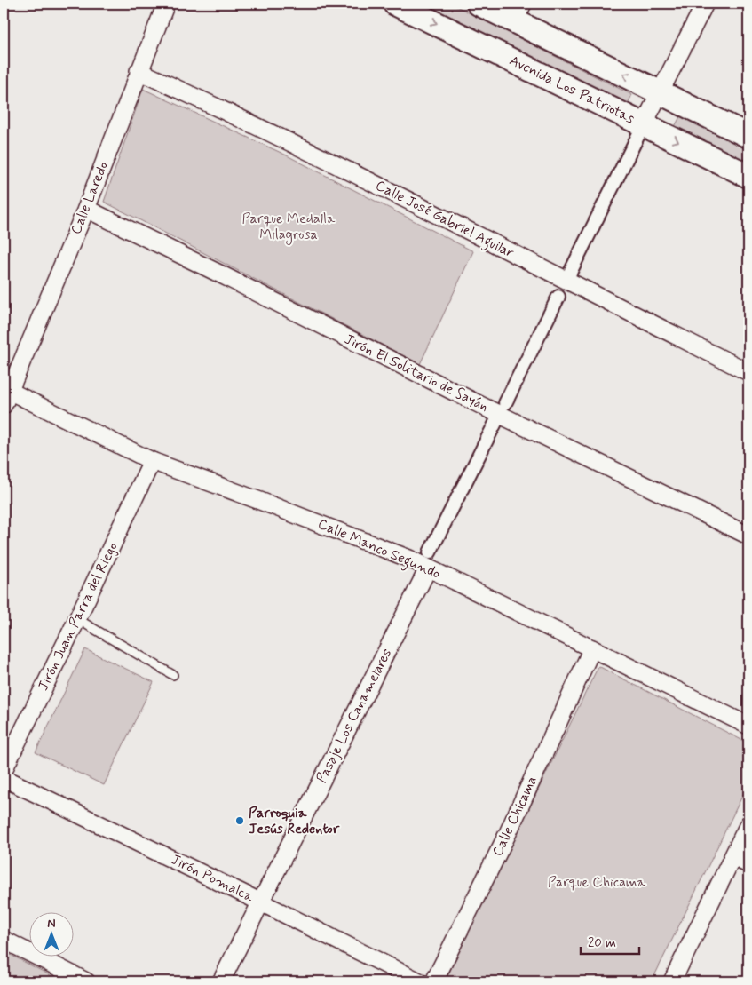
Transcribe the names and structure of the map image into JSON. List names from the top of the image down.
{
  "streets": {
    "main road": ["Avenida Los Patriotas"],
    "street": [
      "Calle Laredo",
      "Calle José Gabriel Aguilar",
      "Jirón El Solitario de Sayán",
      "Calle Manco Segundo",
      "Jirón Juan Parra del Riego",
      "Pasaje Los Canamelares",
      "Calle Chicama",
      "Jirón Pomalca"
    ]
  },
  "crossings": [
    ["Calle Laredo", "Calle José Gabriel Aguilar"],
    ["Calle Laredo", "Jirón El Solitario de Sayán"],
    ["Calle Laredo", "Calle Manco Segundo"],
    ["Calle Manco Segundo", "Jirón Juan Parra del Riego"],
    ["Calle Manco Segundo", "Pasaje Los Canamelares"],
    ["Calle Manco Segundo", "Calle Chicama"],
    ["Pasaje Los Canamelares", "Jirón Pomalca"]
  ],
  "parks": ["Parque Medalla Milagrosa", "Parque Chicama"],
  "places": ["Parroquia Jesús Redentor"],
  "scale_bar": "20 m",
  "north": "top"
}
